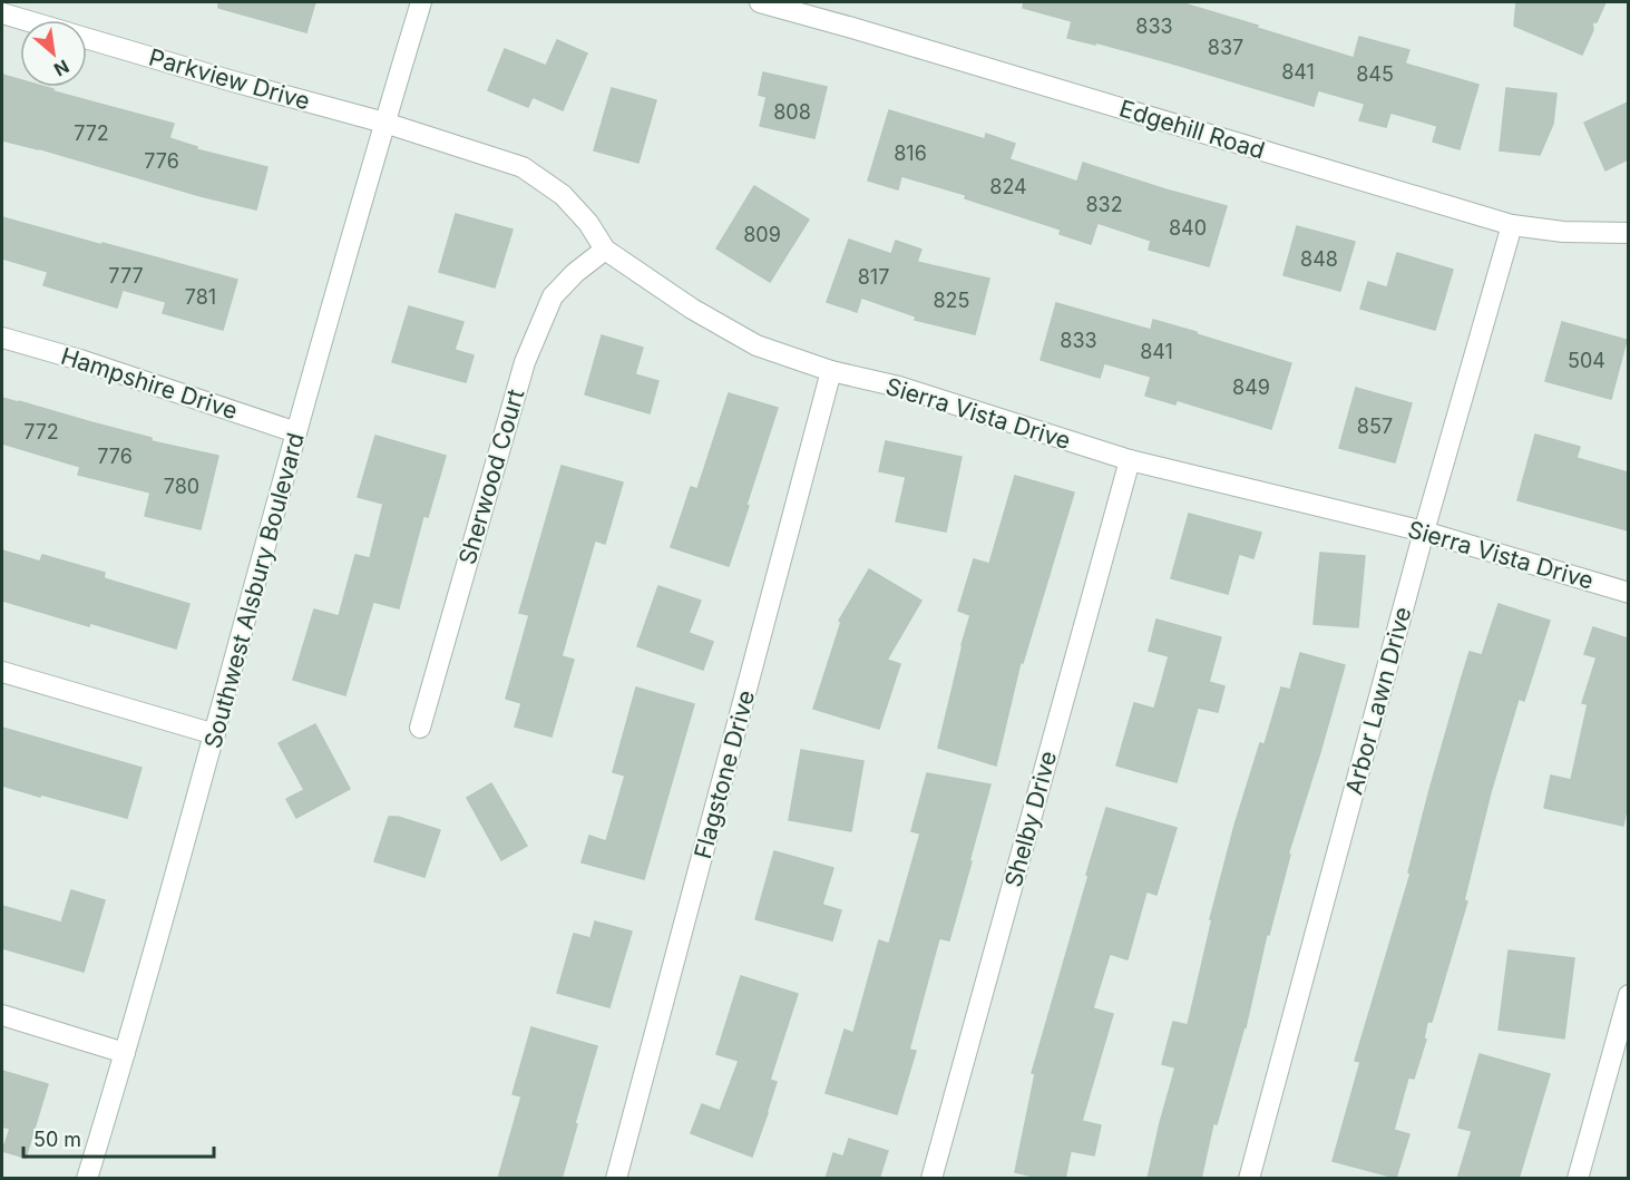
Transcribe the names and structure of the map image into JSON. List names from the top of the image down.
{
  "streets": {
    "street": [
      "Parkview Drive",
      "Edgehill Road",
      "Hampshire Drive",
      "Sierra Vista Drive",
      "Sherwood Court",
      "Southwest Alsbury Boulevard",
      "Arbor Lawn Drive",
      "Flagstone Drive",
      "Shelby Drive"
    ]
  },
  "crossings": [
    ["Parkview Drive", "Sierra Vista Drive"],
    ["Parkview Drive", "Southwest Alsbury Boulevard"],
    ["Edgehill Road", "Arbor Lawn Drive"],
    ["Hampshire Drive", "Southwest Alsbury Boulevard"],
    ["Sierra Vista Drive", "Sherwood Court"],
    ["Sierra Vista Drive", "Southwest Alsbury Boulevard"],
    ["Sierra Vista Drive", "Arbor Lawn Drive"],
    ["Sierra Vista Drive", "Flagstone Drive"],
    ["Sierra Vista Drive", "Shelby Drive"]
  ],
  "house_numbers": [
    "833",
    "837",
    "841",
    "845",
    "808",
    "772",
    "816",
    "776",
    "824",
    "832",
    "840",
    "809",
    "848",
    "777",
    "817",
    "781",
    "825",
    "833",
    "841",
    "504",
    "849",
    "857",
    "772",
    "776",
    "780"
  ],
  "scale_bar": "50 m",
  "north": "bottom right"
}
